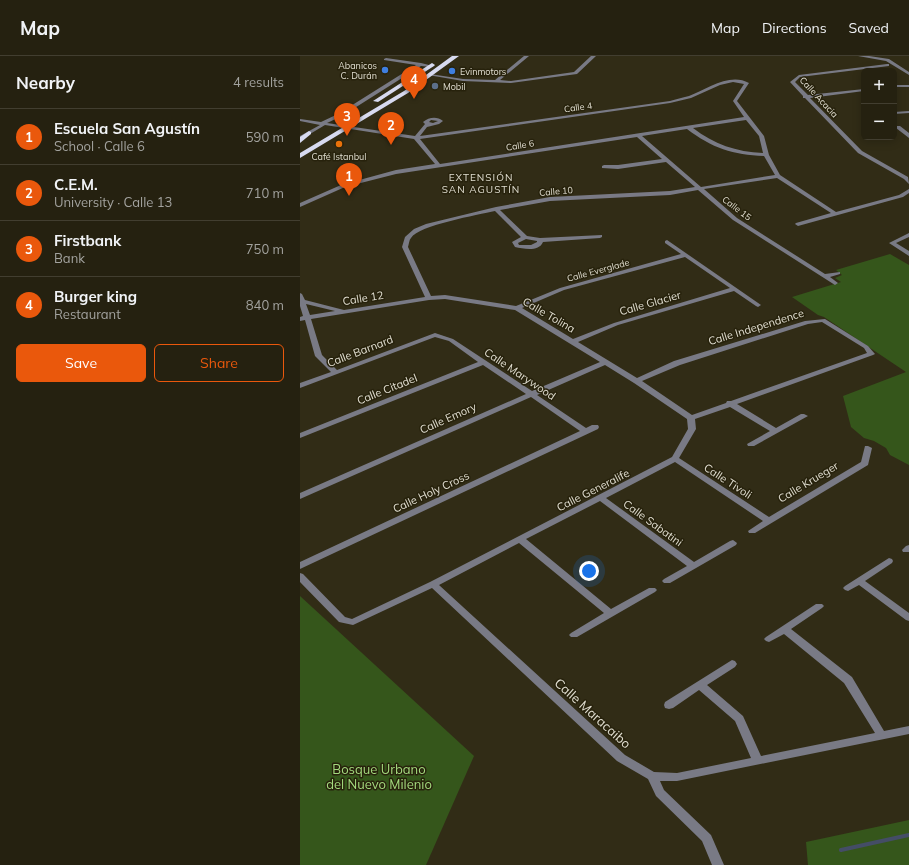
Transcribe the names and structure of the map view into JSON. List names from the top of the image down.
{
  "streets": {
    "street": [
      "Calle Acacia",
      "Calle 4",
      "Calle 6",
      "Calle 10",
      "Calle 15",
      "Calle Everglade",
      "Calle 12",
      "Calle Glacier",
      "Calle Tolina",
      "Calle Independence",
      "Calle Barnard",
      "Calle Marywood",
      "Calle Citadel",
      "Calle Emory",
      "Calle Tivoli",
      "Calle Krueger",
      "Calle Generalife",
      "Calle Holy Cross",
      "Calle Sabatini",
      "Calle Maracaibo"
    ]
  },
  "crossings": [
    ["Calle 4", "Calle 6"],
    ["Calle 6", "Calle 15"],
    ["Calle 10", "Calle 15"],
    ["Calle 10", "Calle 12"],
    ["Calle 10", "Calle Tolina"],
    ["Calle Everglade", "Calle Tolina"],
    ["Calle 12", "Calle Tolina"],
    ["Calle Glacier", "Calle Tolina"],
    ["Calle Tolina", "Calle Independence"],
    ["Calle Tolina", "Calle Emory"],
    ["Calle Barnard", "Calle Marywood"],
    ["Calle Marywood", "Calle Citadel"],
    ["Calle Marywood", "Calle Emory"],
    ["Calle Marywood", "Calle Holy Cross"],
    ["Calle Tivoli", "Calle Krueger"],
    ["Calle Tivoli", "Calle Generalife"],
    ["Calle Generalife", "Calle Sabatini"],
    ["Calle Generalife", "Calle Maracaibo"]
  ],
  "districts": ["EXTENSIÓN SAN AGUSTÍN"],
  "parks": ["Bosque Urbano del Nuevo Milenio"],
  "places": [
    "Abanicos C. Durán",
    "Evinmotors",
    "Mobil",
    "Café Istanbul"
  ],
  "page": {
    "header": "Map",
    "nav": ["Map", "Directions", "Saved"],
    "heading": ["Nearby", "4 results"],
    "pins": [
      "4",
      "3",
      "2",
      "1"
    ],
    "map_buttons": ["+", "−"],
    "list": [
      {
        "mark": "1",
        "name": "Escuela San Agustín",
        "note": "School · Calle 6",
        "value": "590 m"
      },
      {
        "mark": "2",
        "name": "C.E.M.",
        "note": "University · Calle 13",
        "value": "710 m"
      },
      {
        "mark": "3",
        "name": "Firstbank",
        "note": "Bank",
        "value": "750 m"
      },
      {
        "mark": "4",
        "name": "Burger king",
        "note": "Restaurant",
        "value": "840 m"
      }
    ],
    "buttons": ["Save", "Share"]
  }
}
